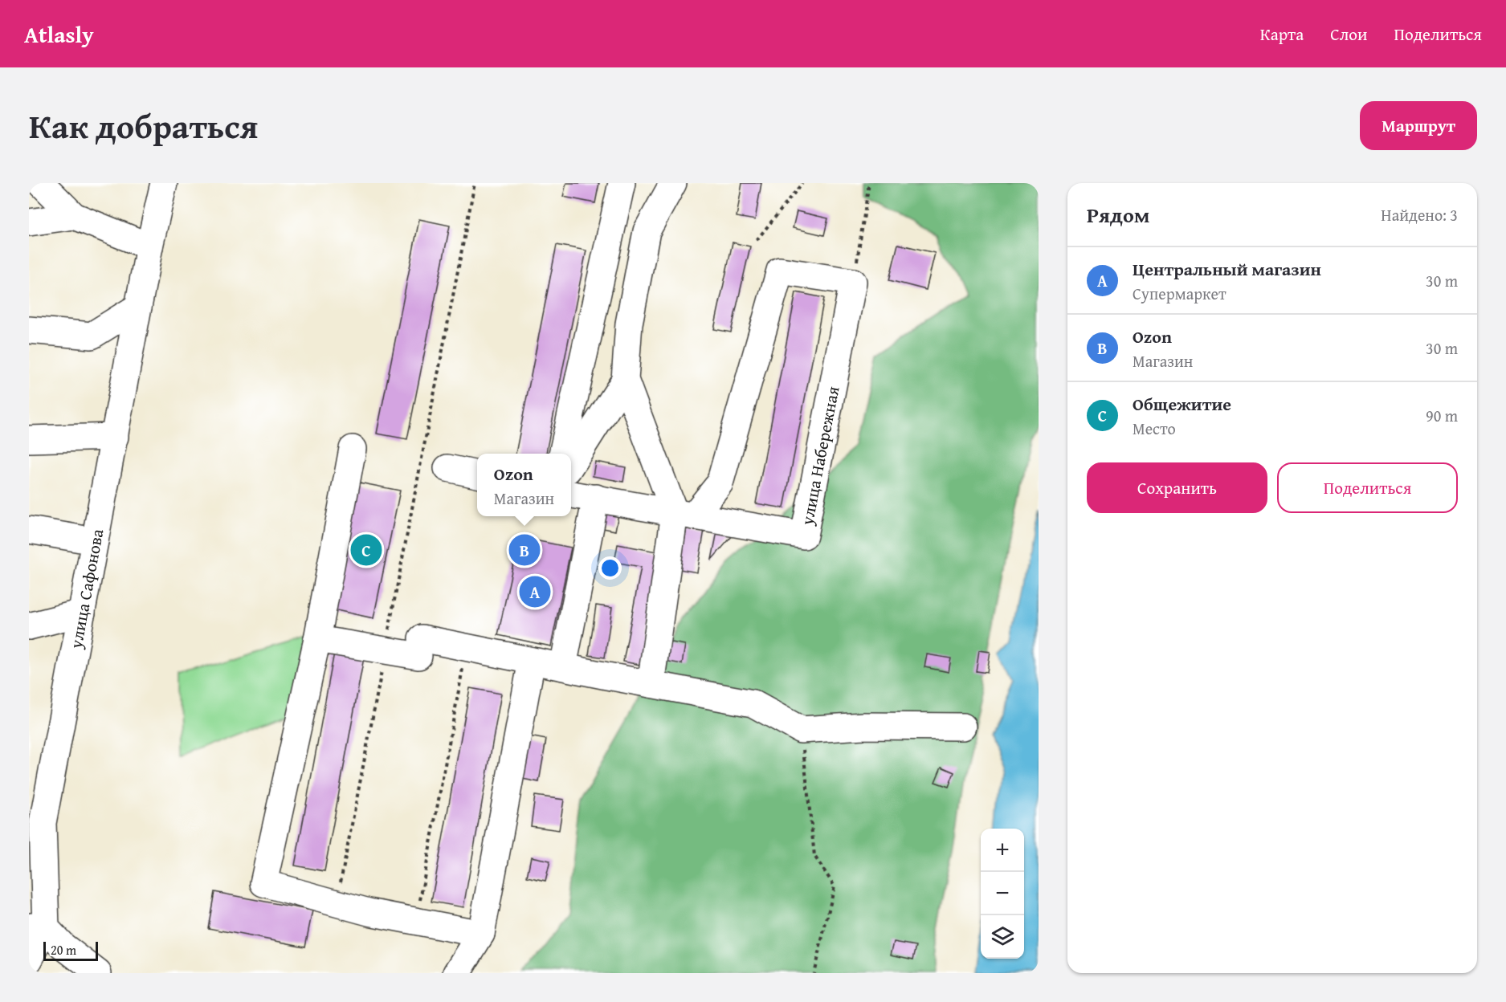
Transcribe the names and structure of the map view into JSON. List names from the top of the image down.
{
  "streets": {
    "street": ["улица Набережная", "улица Сафонова"]
  },
  "scale_bar": "20 m",
  "page": {
    "header": "Atlasly",
    "nav": ["Карта", "Слои", "Поделиться"],
    "title": "Как добраться",
    "buttons": [
      "Маршрут",
      ["Сохранить", "Поделиться"]
    ],
    "heading": ["Рядом", "Найдено: 3"],
    "list": [
      {
        "mark": "A",
        "name": "Центральный магазин",
        "note": "Супермаркет",
        "value": "30 m"
      },
      {
        "mark": "B",
        "name": "Ozon",
        "note": "Магазин",
        "value": "30 m"
      },
      {
        "mark": "C",
        "name": "Общежитие",
        "note": "Место",
        "value": "90 m"
      }
    ],
    "popup": ["Ozon", "Магазин"],
    "pins": ["B", "C", "A"],
    "map_buttons": ["+", "−"],
    "scale": "20 m"
  }
}
